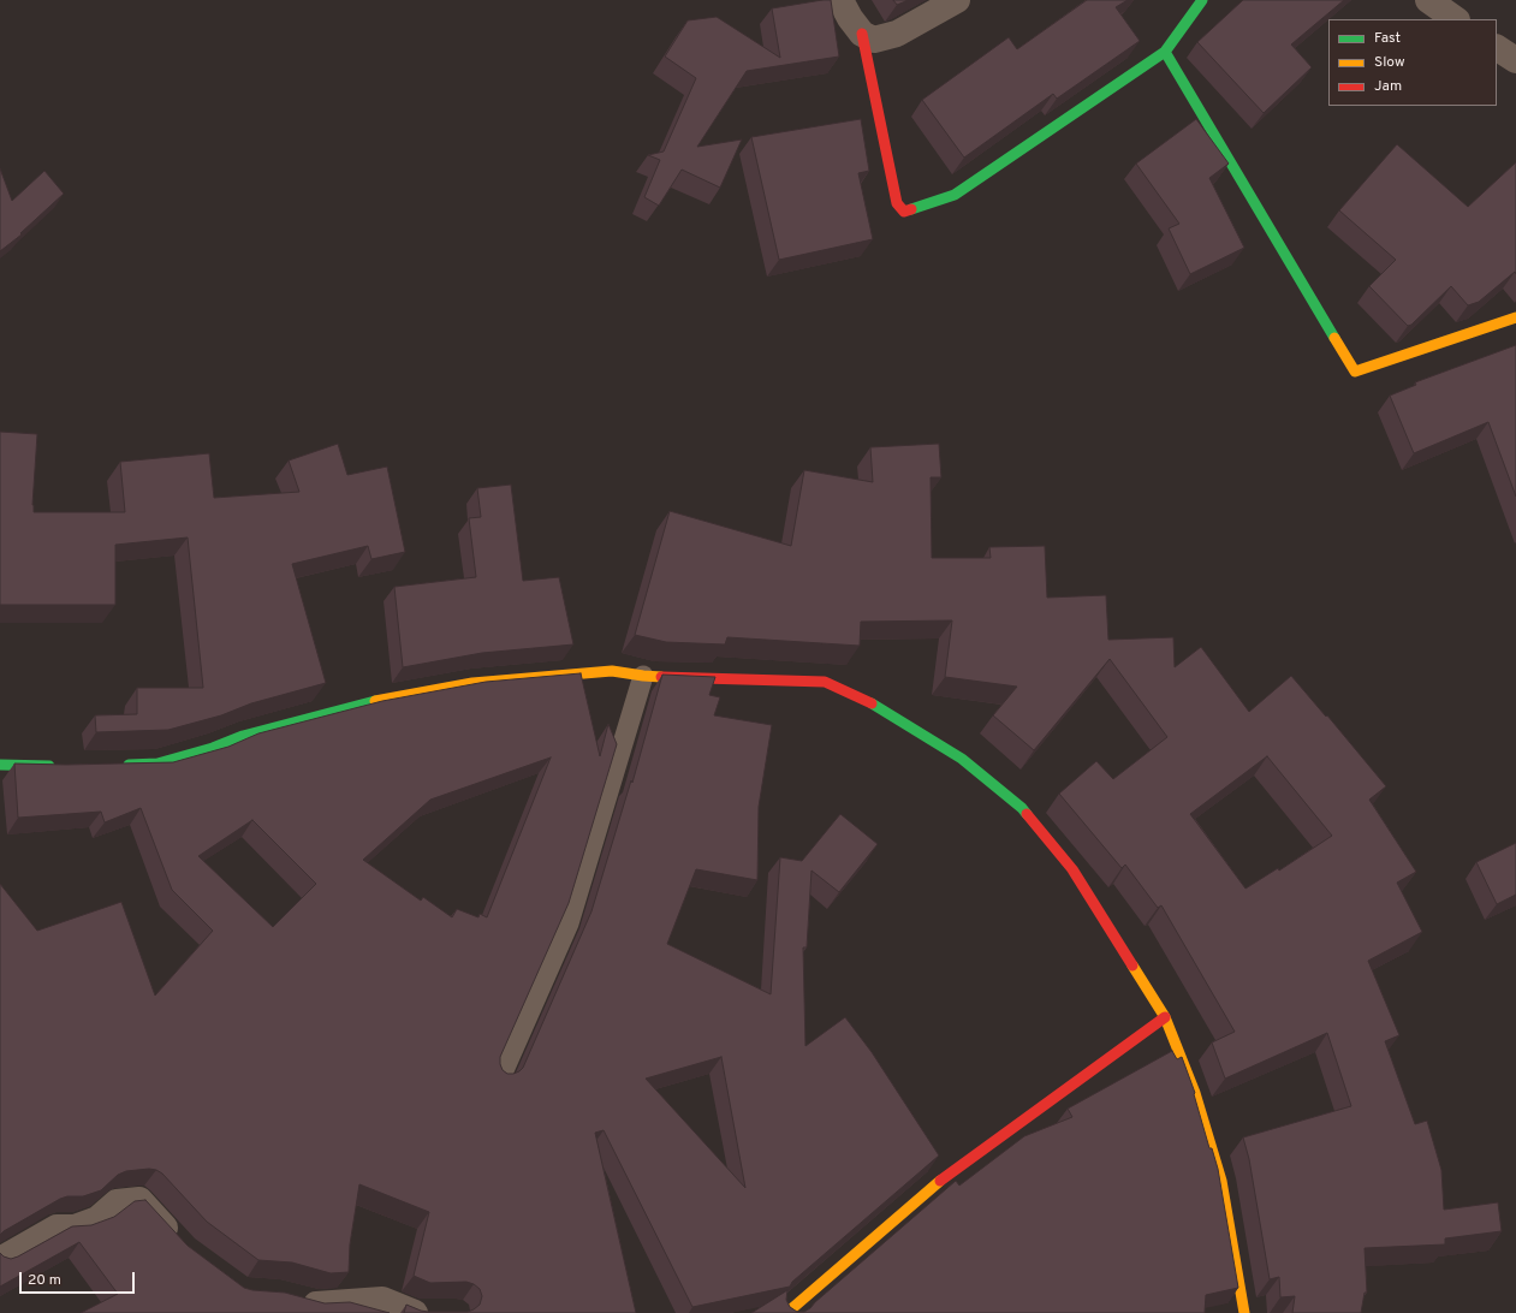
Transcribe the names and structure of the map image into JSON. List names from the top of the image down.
{
  "legend": ["Fast", "Slow", "Jam"],
  "scale_bar": "20 m"
}
